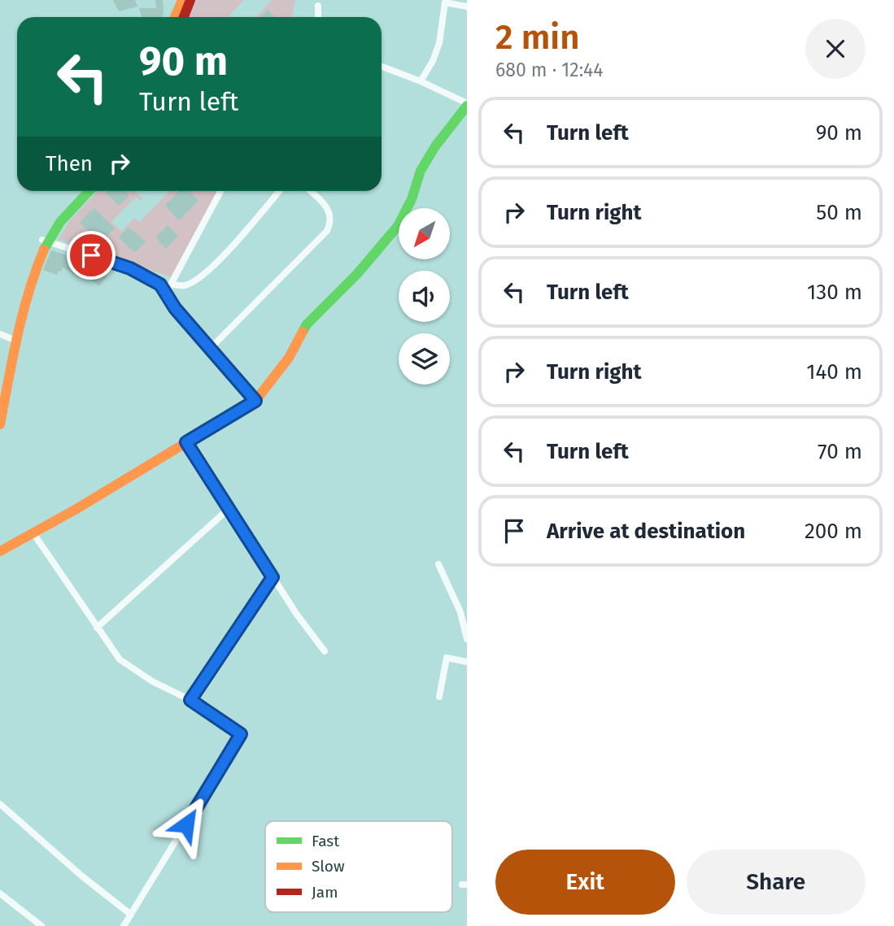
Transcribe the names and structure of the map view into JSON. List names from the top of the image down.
{
  "legend": ["Fast", "Slow", "Jam"],
  "north": "bottom left",
  "page": {
    "heading": ["2 min", "680 m · 12:44"],
    "turn": ["90 m", "Turn left"],
    "list": [
      {
        "name": "Turn left",
        "value": "90 m"
      },
      {
        "name": "Turn right",
        "value": "50 m"
      },
      {
        "name": "Turn left",
        "value": "130 m"
      },
      {
        "name": "Turn right",
        "value": "140 m"
      },
      {
        "name": "Turn left",
        "value": "70 m"
      },
      {
        "name": "Arrive at destination",
        "value": "200 m"
      }
    ],
    "then": "Then",
    "buttons": ["Exit", "Share"]
  }
}
